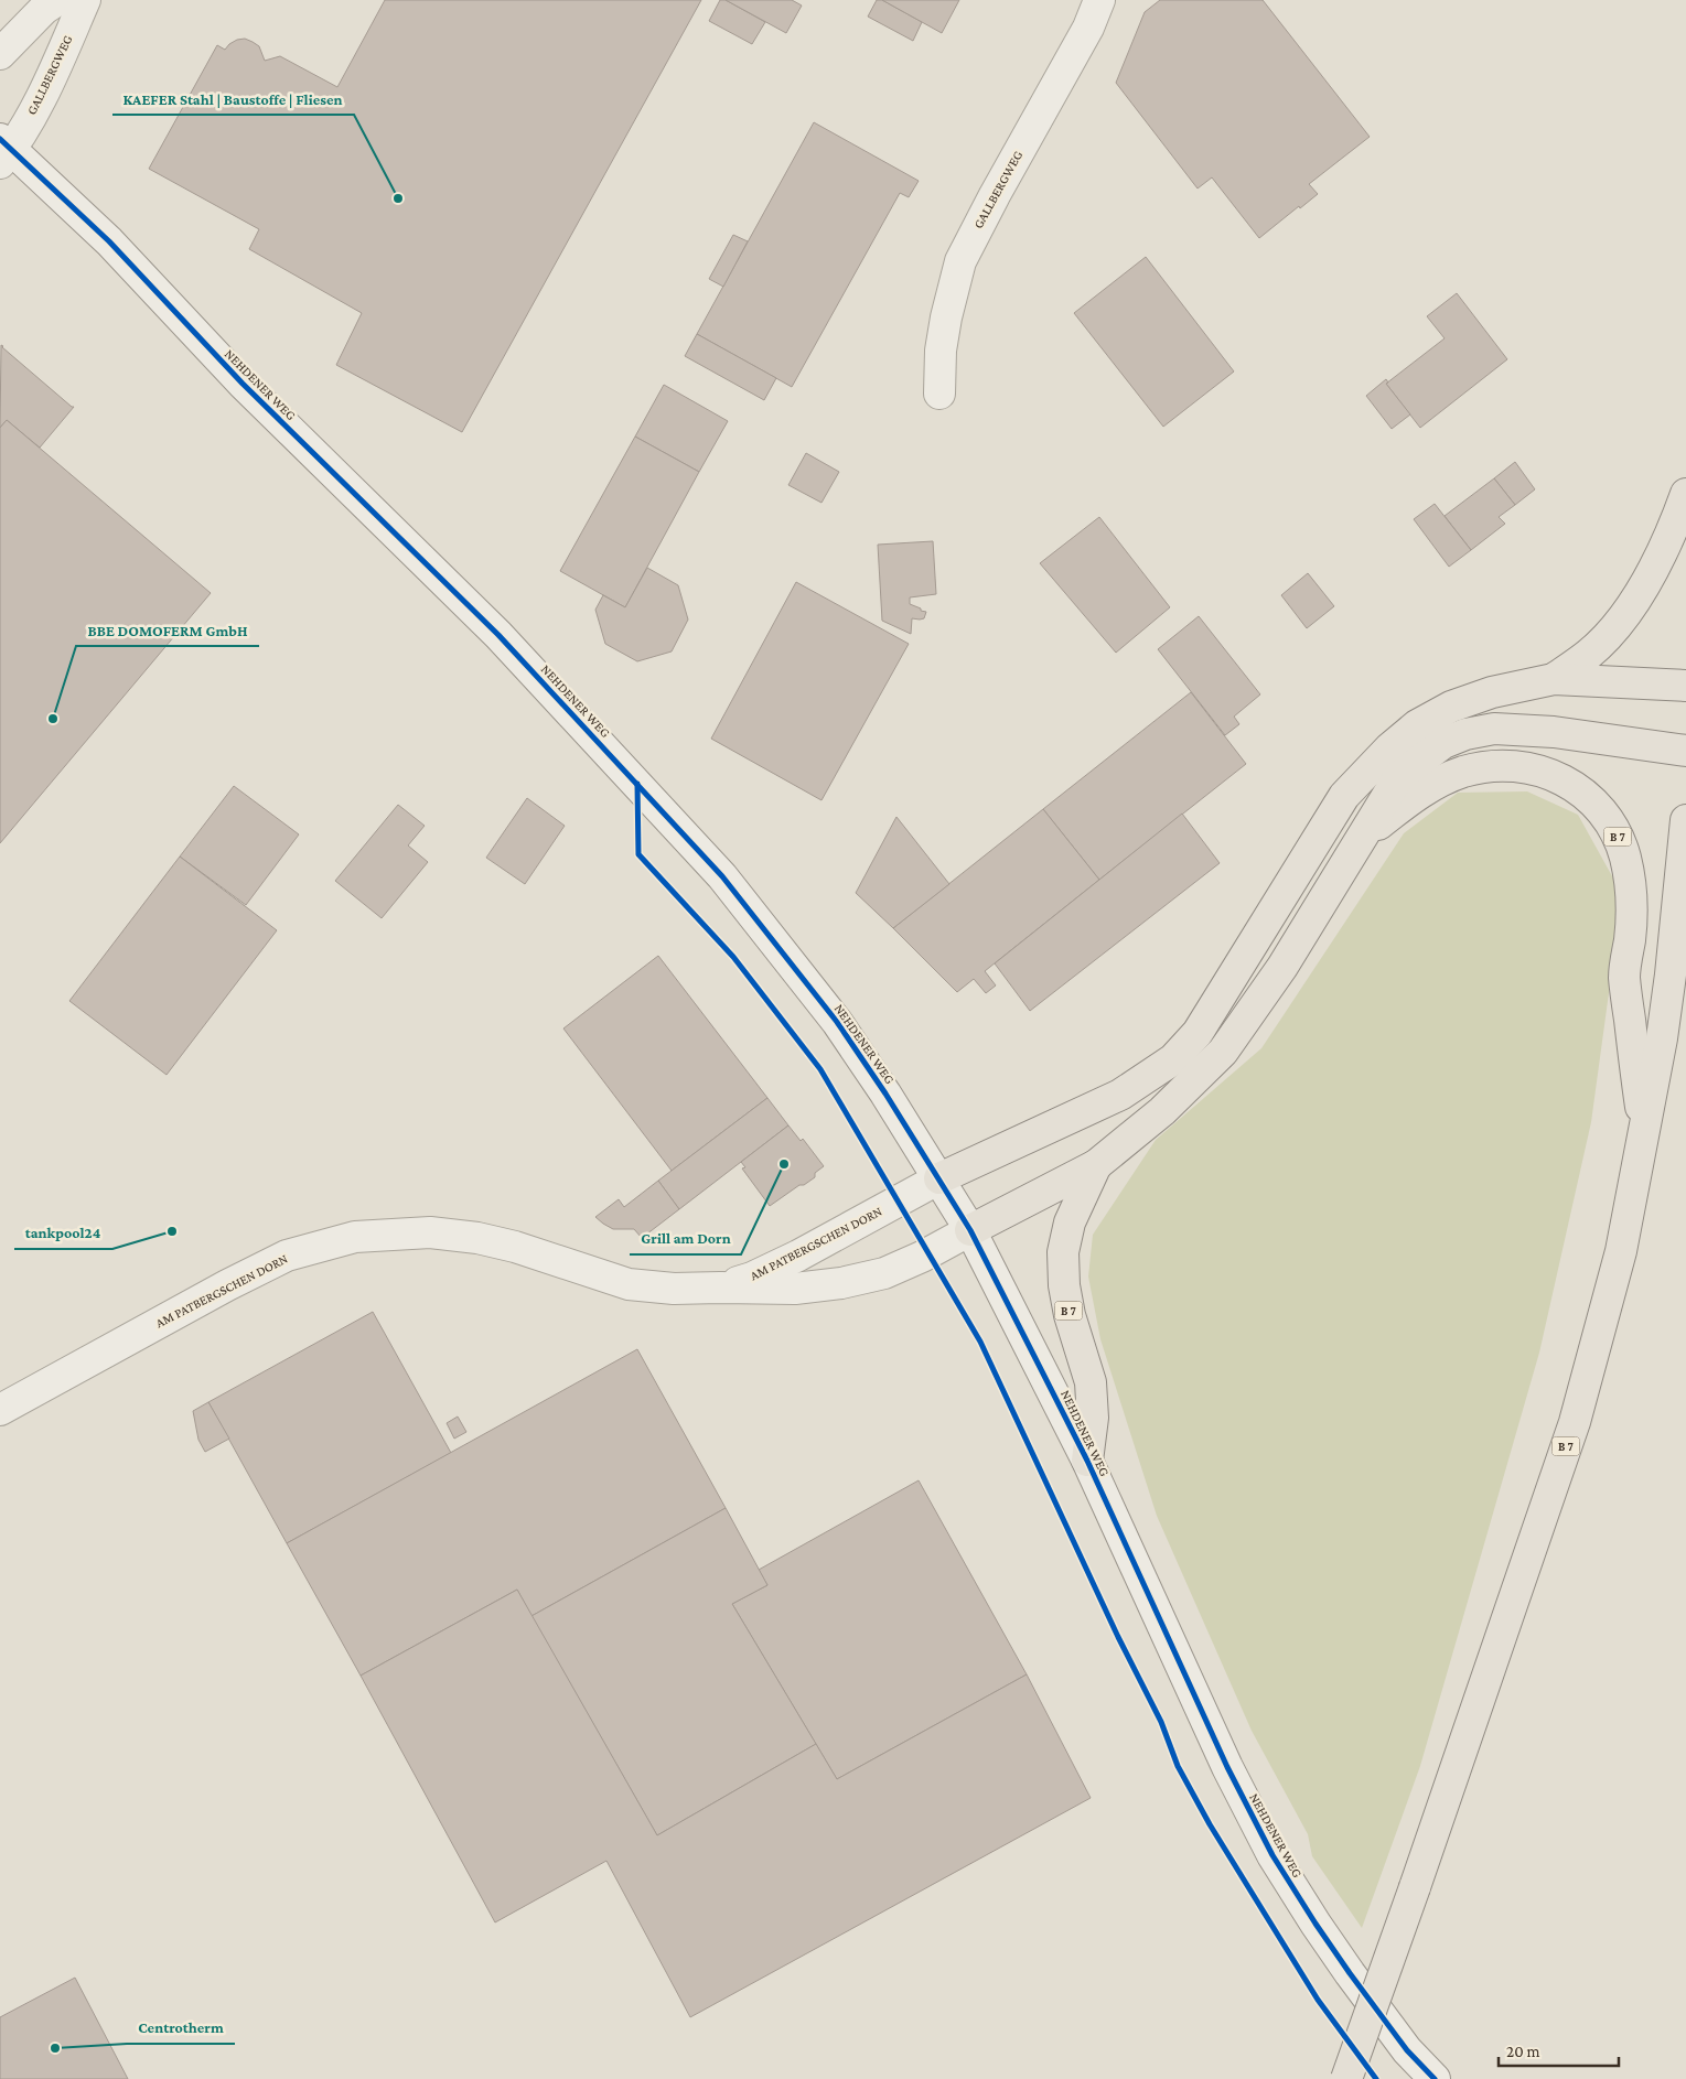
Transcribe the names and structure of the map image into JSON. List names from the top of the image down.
{
  "streets": {
    "main road": ["B 7"],
    "street": ["GALLBERGWEG", "NEHDENER WEG", "AM PATBERGSCHEN DORN"]
  },
  "crossings": [
    ["GALLBERGWEG", "NEHDENER WEG"],
    ["NEHDENER WEG", "B 7"],
    ["NEHDENER WEG", "AM PATBERGSCHEN DORN"],
    ["B 7", "AM PATBERGSCHEN DORN"]
  ],
  "places": [
    "KAEFER Stahl | Baustoffe | Fliesen",
    "BBE DOMOFERM GmbH",
    "Grill am Dorn",
    "tankpool24",
    "Centrotherm"
  ],
  "scale_bar": "20 m"
}
